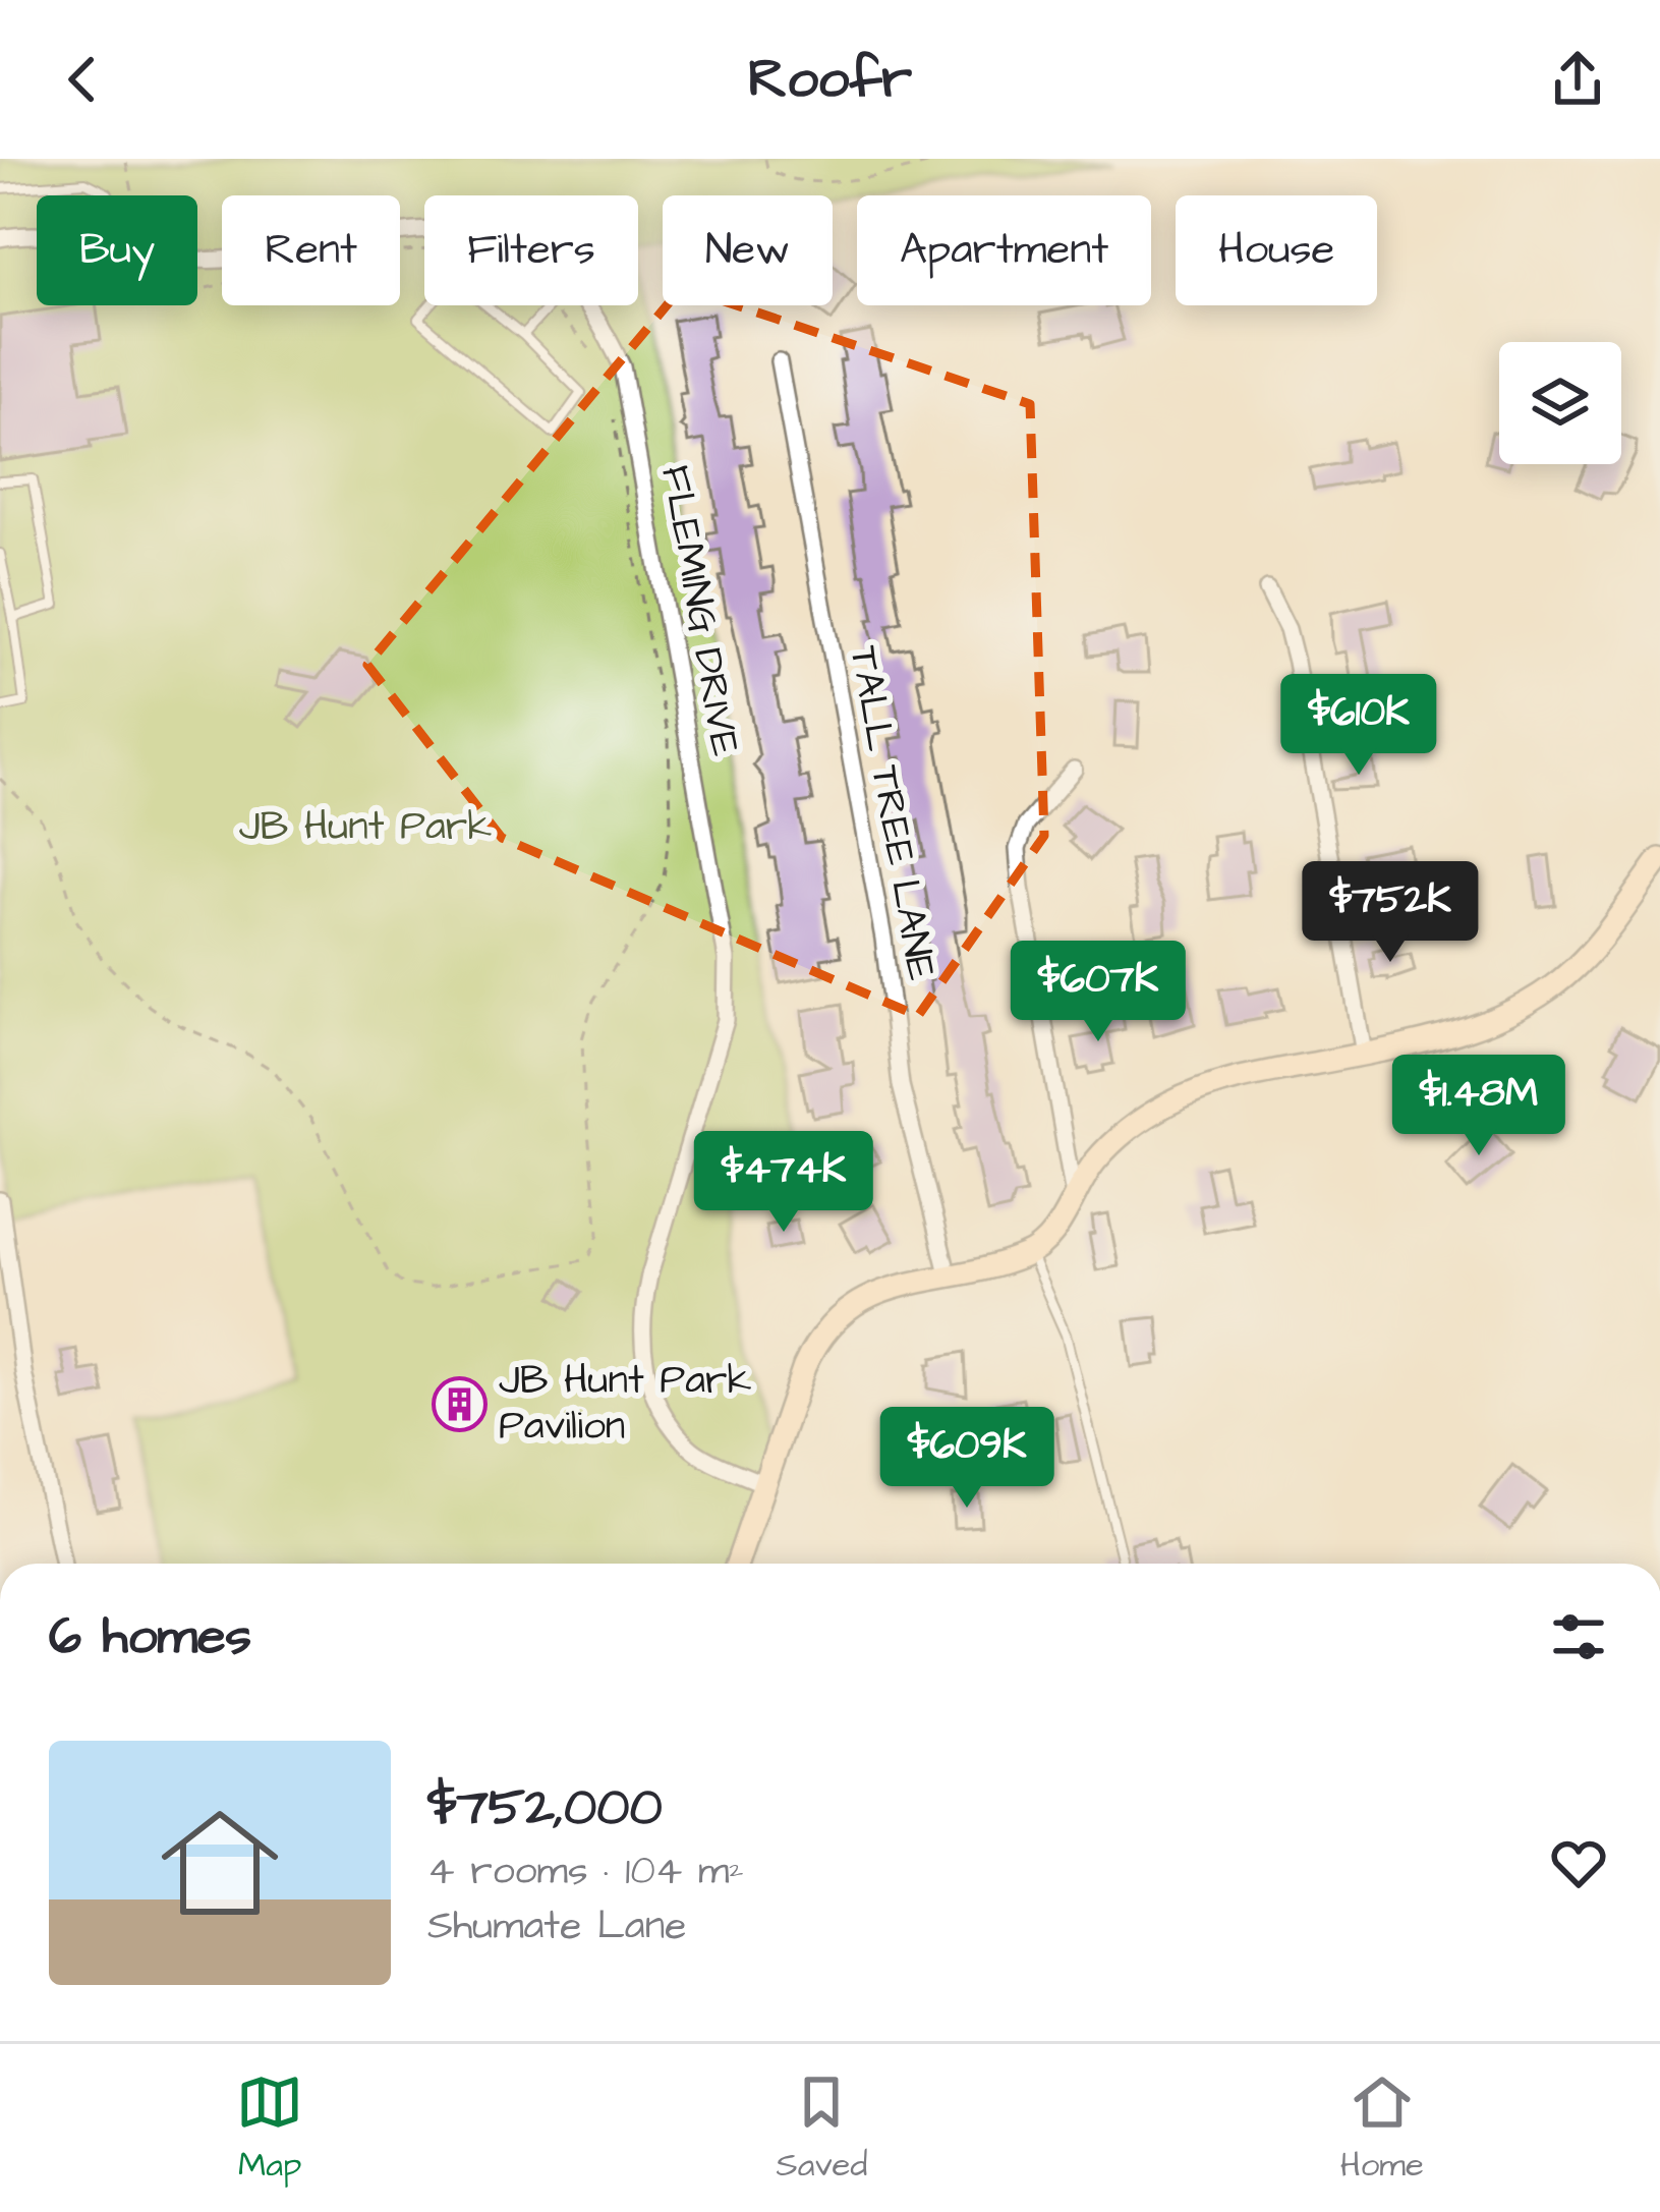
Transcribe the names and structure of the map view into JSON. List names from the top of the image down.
{
  "streets": {
    "street": ["FLEMING DRIVE", "TALL TREE LANE"]
  },
  "parks": ["JB Hunt Park"],
  "places": {
    "building": ["JB Hunt Park Pavilion"]
  },
  "page": {
    "header": "Roofr",
    "chip": [
      "Buy",
      "Rent",
      "Filters",
      "New",
      "Apartment",
      "House"
    ],
    "price": [
      "$610K",
      "$752K",
      "$607K",
      "$1.48M",
      "$474K",
      "$609K"
    ],
    "heading": "6 homes",
    "list": [
      {
        "name": "$752,000",
        "note": "4 rooms · 104 m² · Shumate Lane"
      }
    ],
    "tabs": ["Map", "Saved", "Home"]
  }
}
